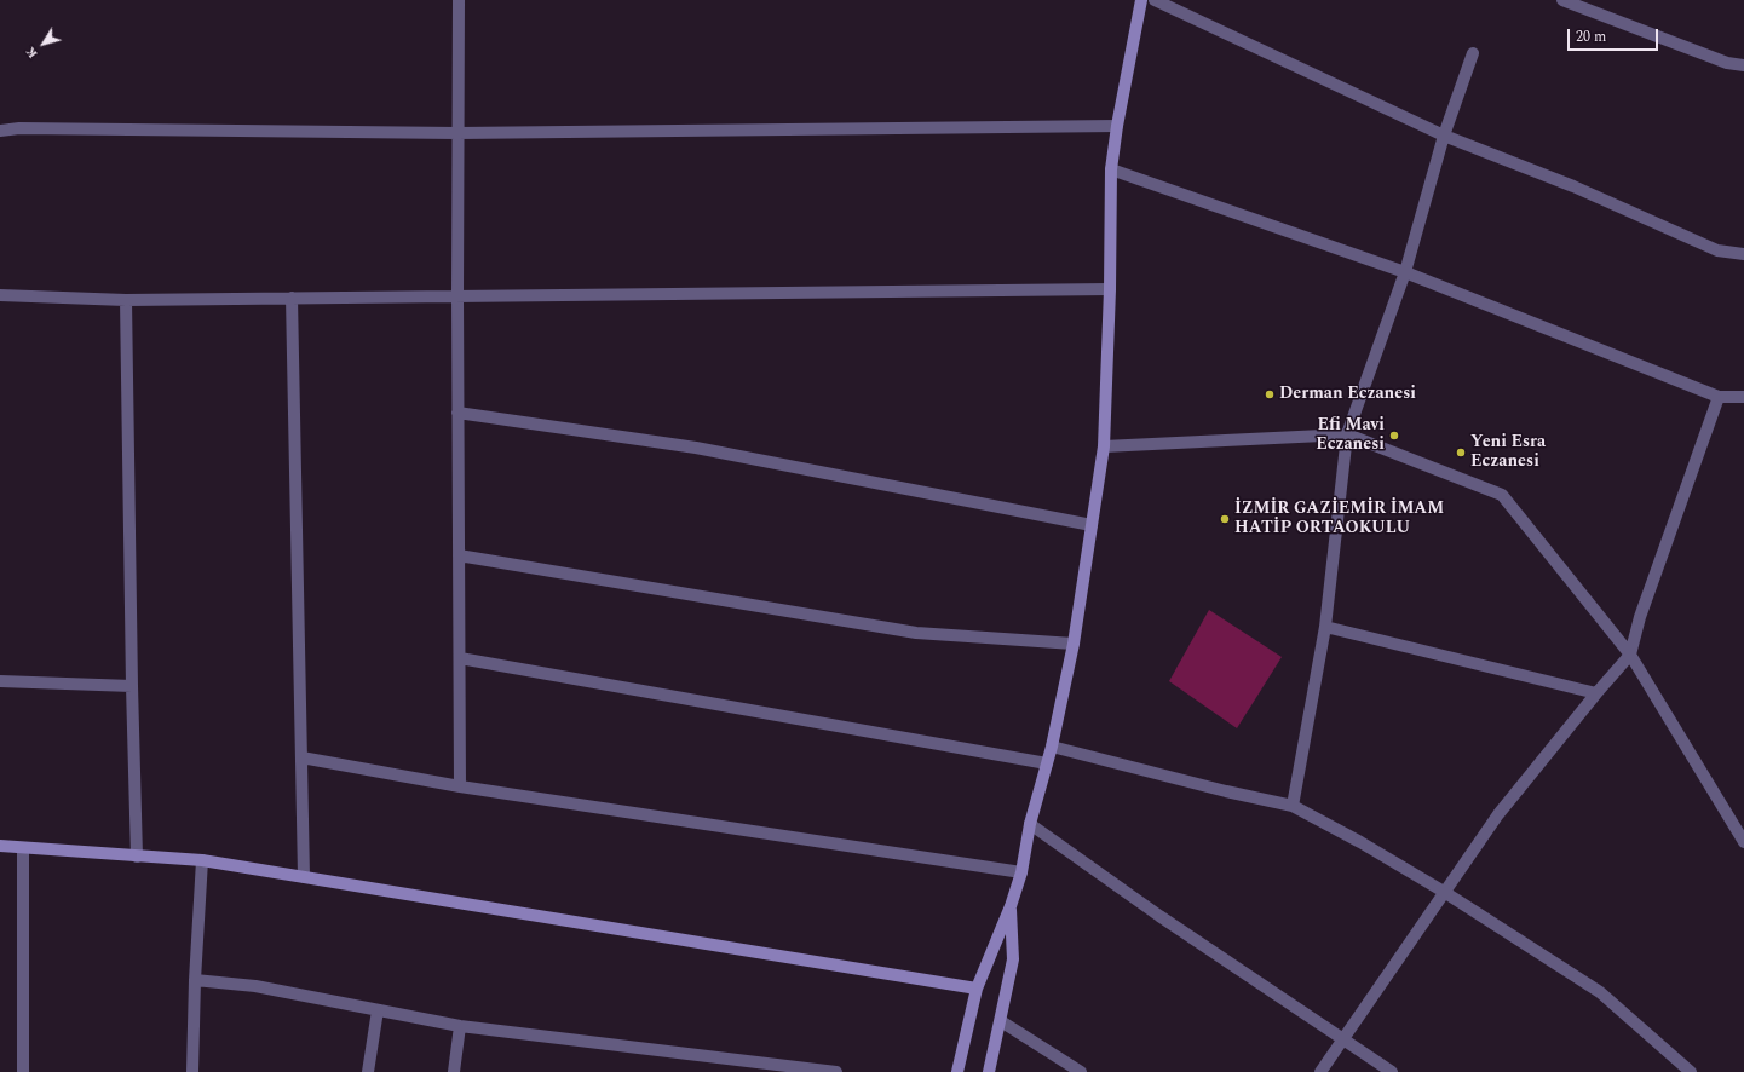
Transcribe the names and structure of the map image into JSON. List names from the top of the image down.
{
  "places": [
    "Derman Eczanesi",
    "Efi Mavi Eczanesi",
    "Yeni Esra Eczanesi",
    "İZMİR GAZİEMİR İMAM HATİP ORTAOKULU"
  ],
  "scale_bar": "20 m",
  "north": "bottom left"
}
